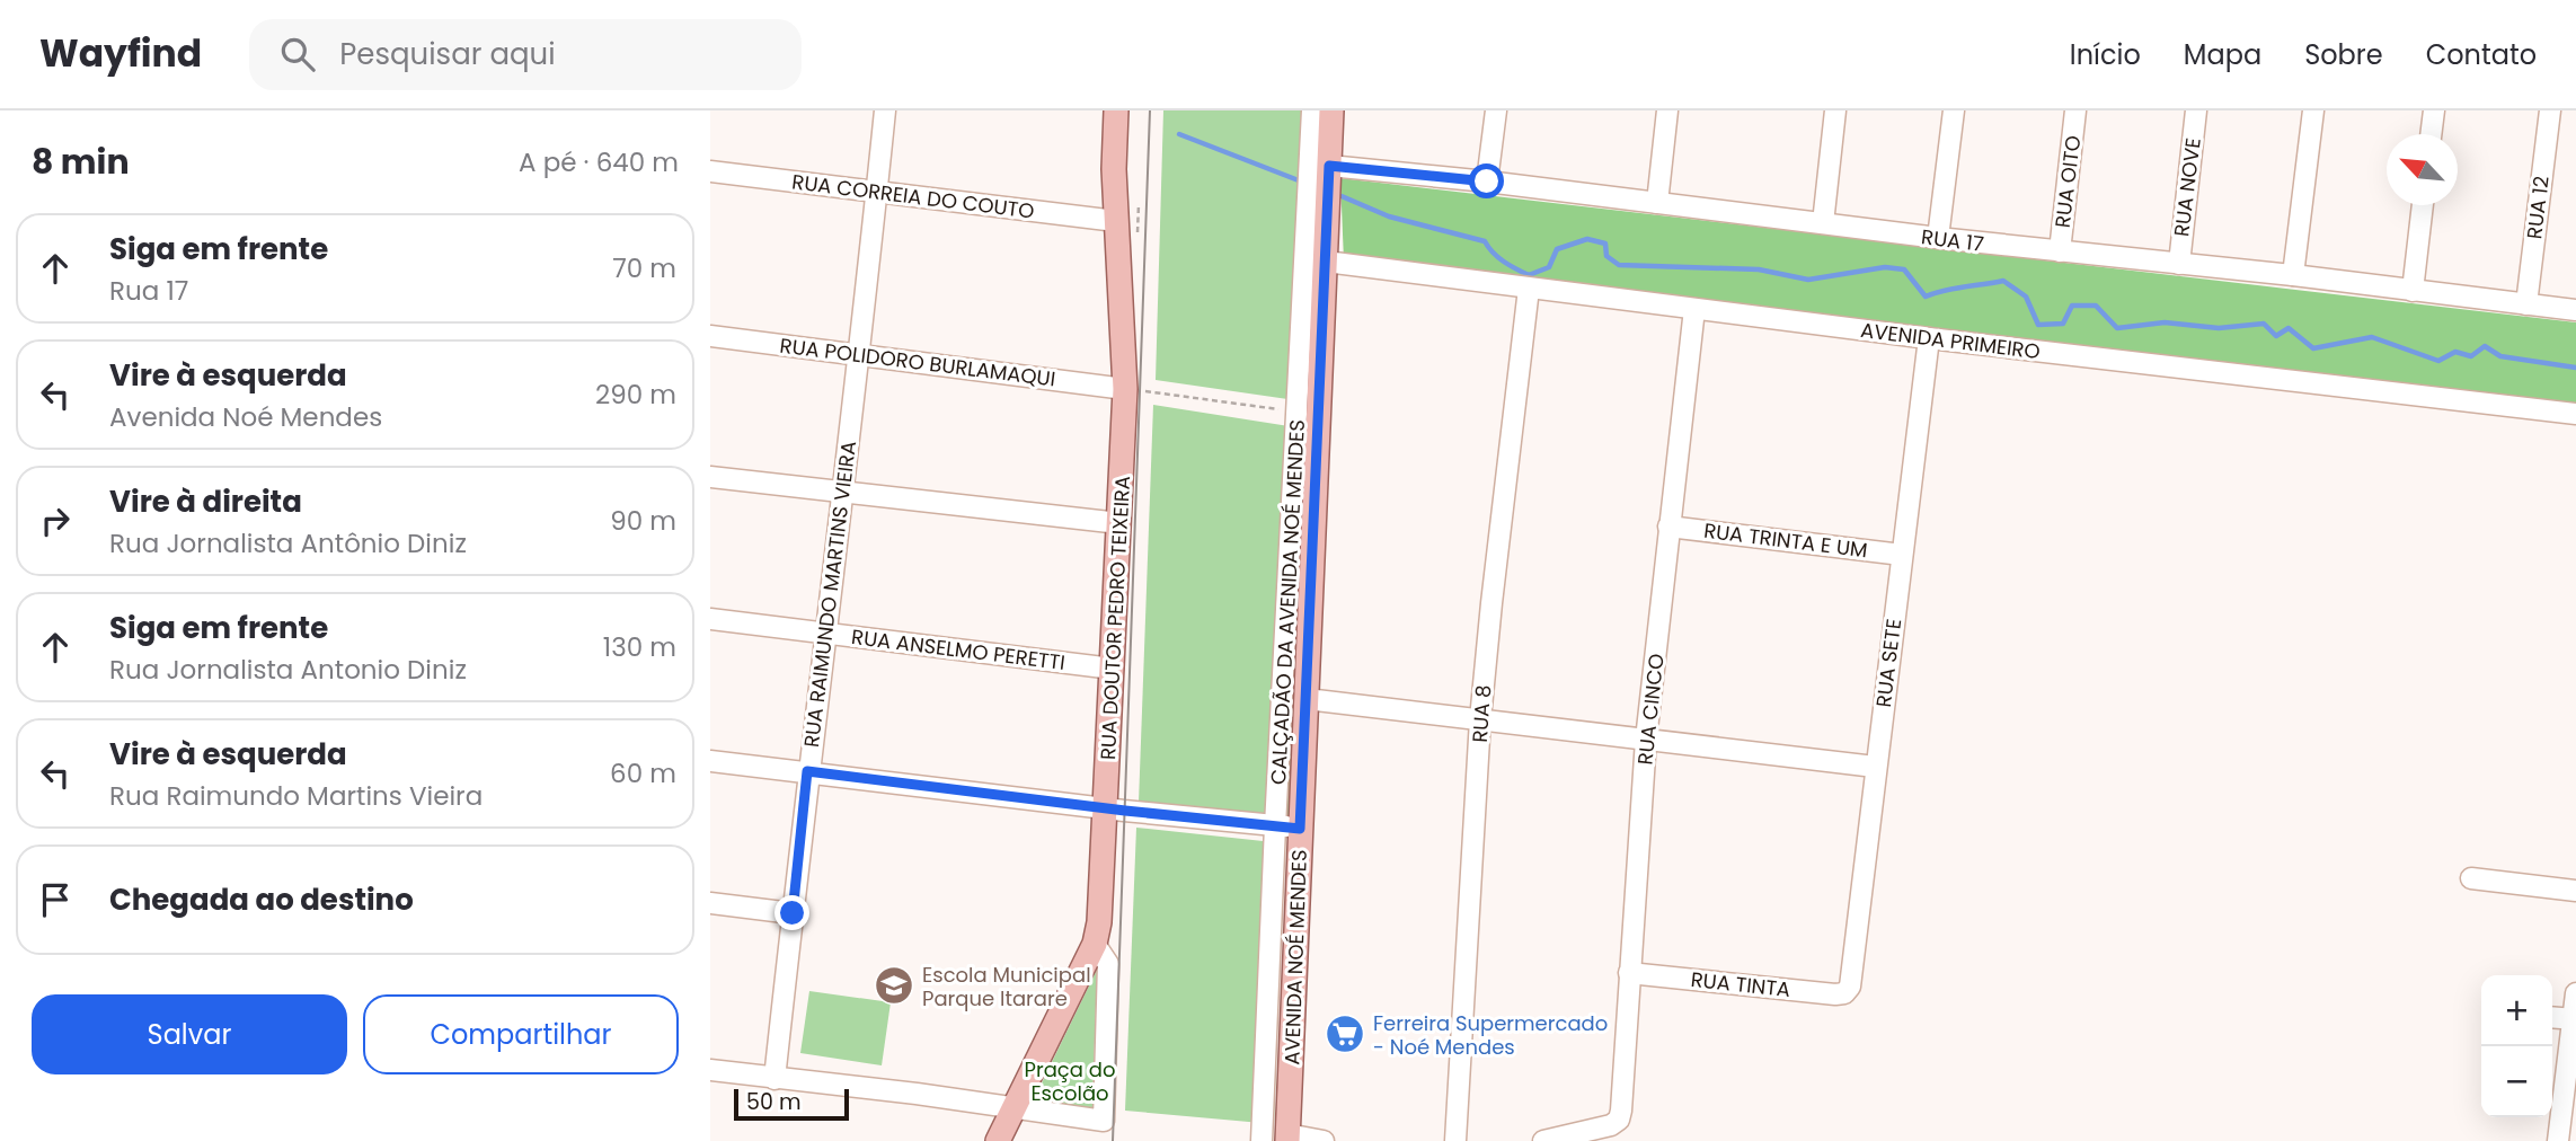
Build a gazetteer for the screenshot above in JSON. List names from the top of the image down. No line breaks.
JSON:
{"streets":{"main road":["RUA DOUTOR PEDRO TEIXEIRA","AVENIDA NOÉ MENDES"],"street":["RUA OITO","RUA NOVE","RUA CORREIA DO COUTO","RUA 12","RUA 17","AVENIDA PRIMEIRO","RUA POLIDORO BURLAMAQUI","RUA TRINTA E UM","RUA RAIMUNDO MARTINS VIEIRA","CALÇADÃO DA AVENIDA NOÉ MENDES","RUA ANSELMO PERETTI","RUA SETE","RUA CINCO","RUA 8","RUA TINTA"]},"crossings":[["RUA OITO","RUA 17"],["RUA NOVE","RUA 17"],["RUA CORREIA DO COUTO","RUA RAIMUNDO MARTINS VIEIRA"],["RUA CORREIA DO COUTO","RUA DOUTOR PEDRO TEIXEIRA"],["RUA 12","RUA 17"],["RUA 17","AVENIDA NOÉ MENDES"],["AVENIDA PRIMEIRO","RUA SETE"],["AVENIDA PRIMEIRO","RUA CINCO"],["AVENIDA PRIMEIRO","RUA 8"],["AVENIDA PRIMEIRO","AVENIDA NOÉ MENDES"],["RUA POLIDORO BURLAMAQUI","RUA RAIMUNDO MARTINS VIEIRA"],["RUA POLIDORO BURLAMAQUI","RUA DOUTOR PEDRO TEIXEIRA"],["RUA TRINTA E UM","RUA SETE"],["RUA TRINTA E UM","RUA CINCO"],["RUA RAIMUNDO MARTINS VIEIRA","RUA ANSELMO PERETTI"],["RUA DOUTOR PEDRO TEIXEIRA","RUA ANSELMO PERETTI"],["RUA SETE","RUA TINTA"],["RUA CINCO","RUA TINTA"]],"parks":["Praça do Escolão"],"places":{"school or university":["Escola Municipal Parque Itarare"],"supermarket":["Ferreira Supermercado - Noé Mendes"]},"scale_bar":"50 m","north":"top left","page":{"header":"Wayfind","search":"Pesquisar aqui","nav":["Início","Mapa","Sobre","Contato"],"heading":["8 min","A pé · 640 m"],"list":[["Siga em frente","Rua 17","70 m"],["Vire à esquerda","Avenida Noé Mendes","290 m"],["Vire à direita","Rua Jornalista Antônio Diniz","90 m"],["Siga em frente","Rua Jornalista Antonio Diniz","130 m"],["Vire à esquerda","Rua Raimundo Martins Vieira","60 m"],"Chegada ao destino"],"buttons":["Salvar","Compartilhar"],"map_buttons":["+","−"],"scale":"50 m"}}
